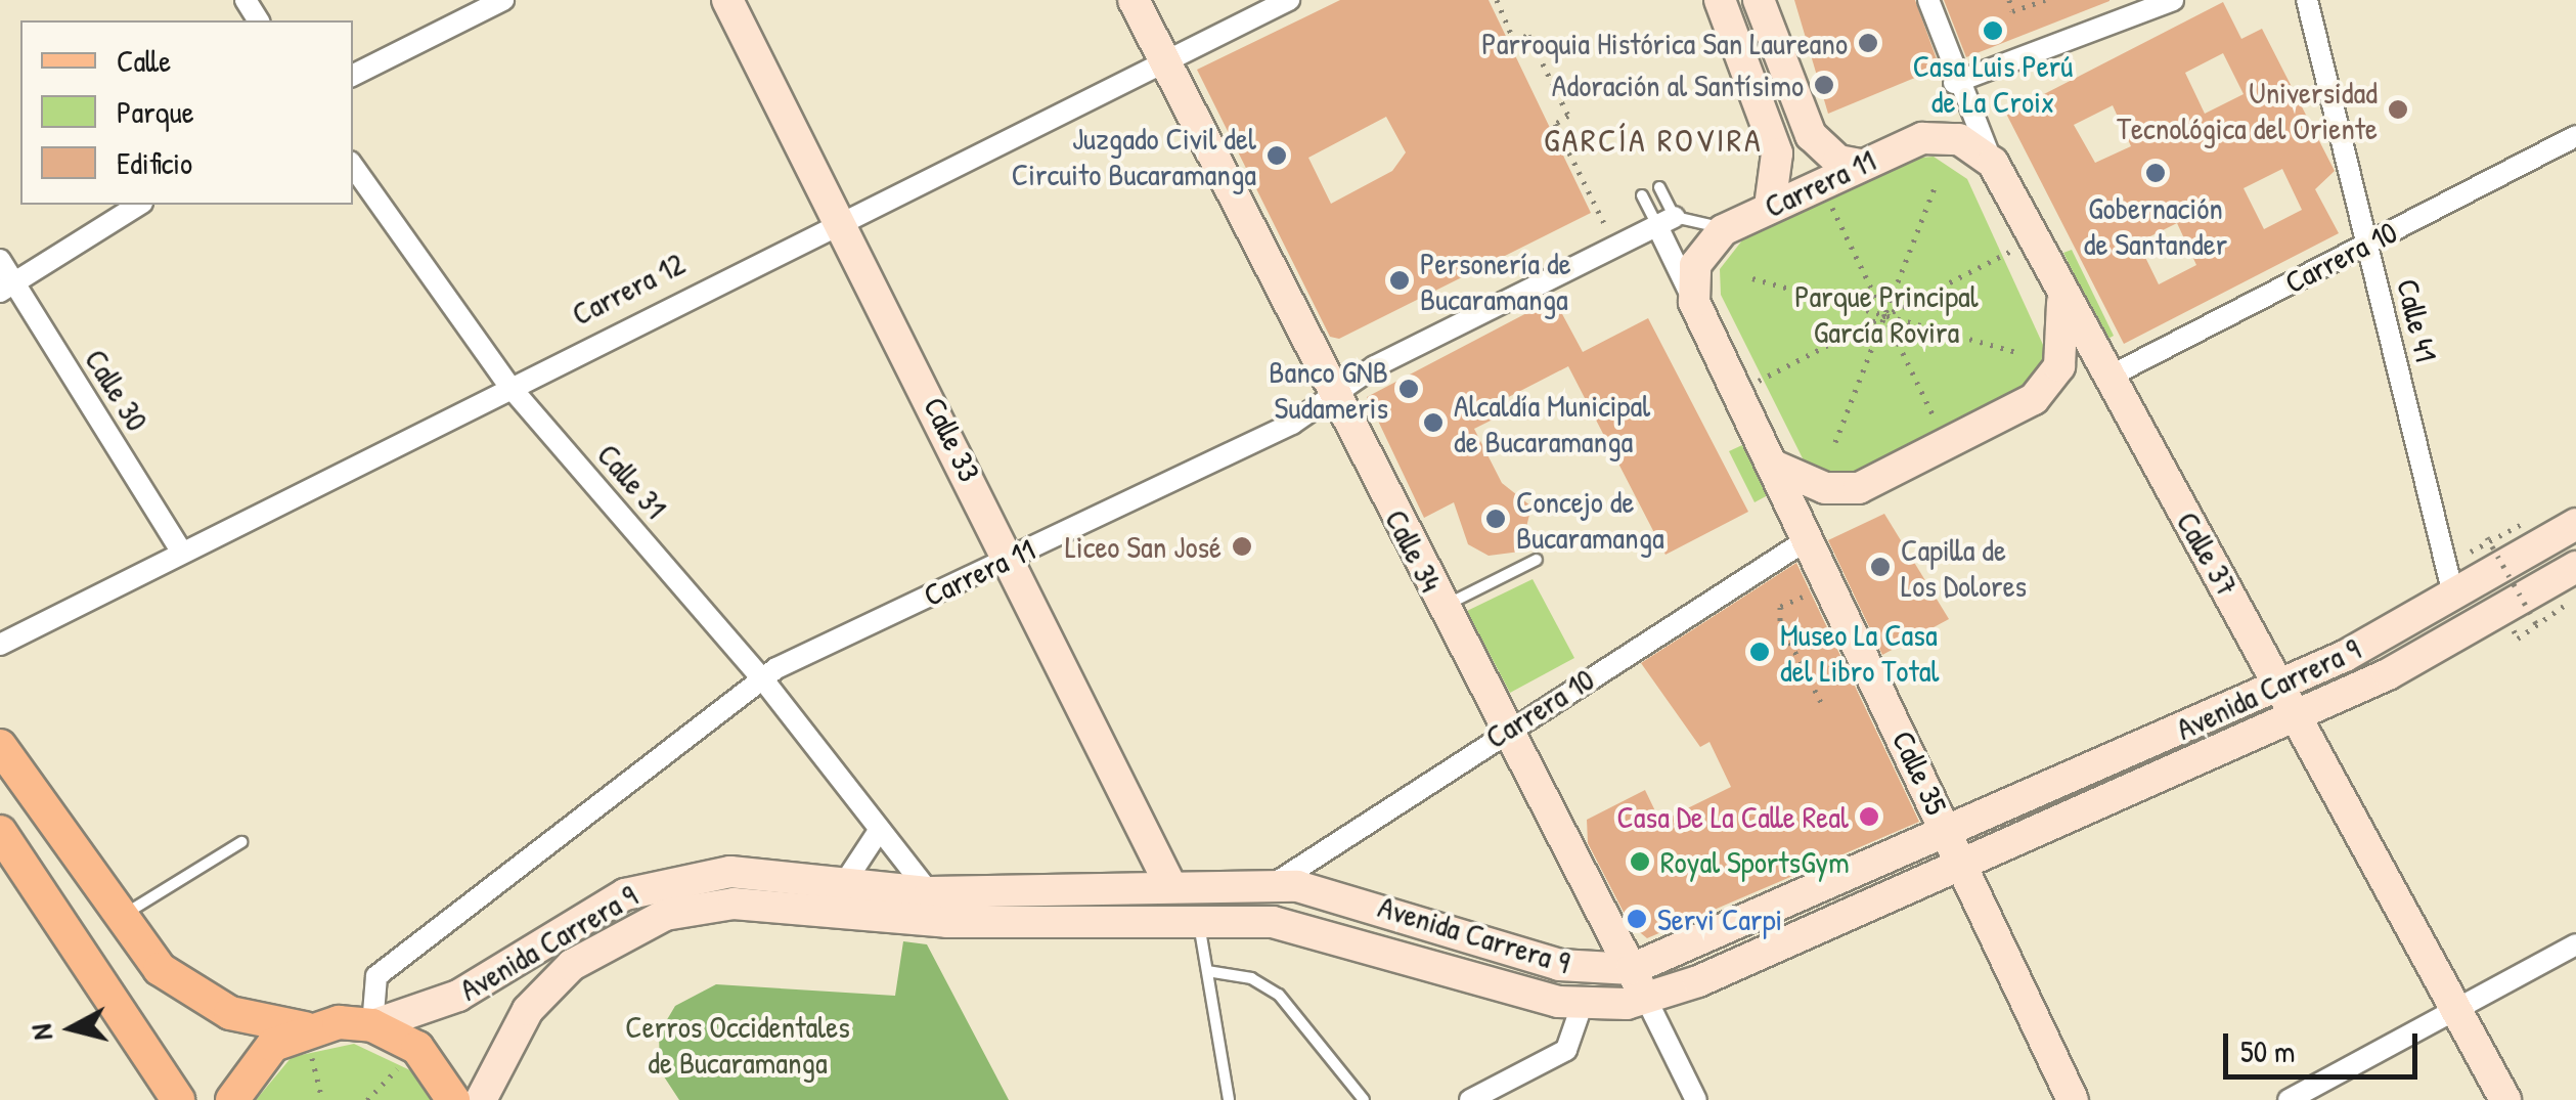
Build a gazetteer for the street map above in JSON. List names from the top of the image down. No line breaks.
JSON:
{"streets":{"main road":["Carrera 11","Calle 33","Calle 34","Calle 37","Avenida Carrera 9","Calle 35"],"street":["Carrera 10","Carrera 12","Calle 41","Calle 30","Calle 31"]},"crossings":[["Carrera 11","Calle 33"],["Carrera 11","Calle 31"],["Carrera 11","Calle 34"],["Carrera 11","Calle 37"],["Carrera 11","Avenida Carrera 9"],["Carrera 11","Calle 35"],["Carrera 10","Calle 41"],["Carrera 10","Calle 34"],["Carrera 10","Calle 37"],["Carrera 10","Avenida Carrera 9"],["Carrera 10","Calle 35"],["Carrera 12","Calle 30"],["Carrera 12","Calle 33"],["Carrera 12","Calle 31"],["Carrera 12","Calle 34"],["Calle 41","Avenida Carrera 9"],["Calle 33","Avenida Carrera 9"],["Calle 31","Avenida Carrera 9"],["Calle 34","Avenida Carrera 9"],["Calle 37","Avenida Carrera 9"],["Calle 37","Calle 35"],["Avenida Carrera 9","Calle 35"]],"districts":["GARCÍA ROVIRA"],"parks":["Parque Principal García Rovira","Cerros Occidentales de Bucaramanga"],"places":["Casa Luis Perú de La Croix","Parroquia Histórica San Laureano","Adoración al Santísimo","Universidad Tecnológica del Oriente","Juzgado Civil del Circuito Bucaramanga","Gobernación de Santander","Personería de Bucaramanga","Banco GNB Sudameris","Alcaldía Municipal de Bucaramanga","Concejo de Bucaramanga","Liceo San José","Capilla de Los Dolores","Museo La Casa del Libro Total","Casa De La Calle Real","Royal SportsGym","Servi Carpi"],"legend":["Calle","Parque","Edificio"],"scale_bar":"50 m","north":"left"}
